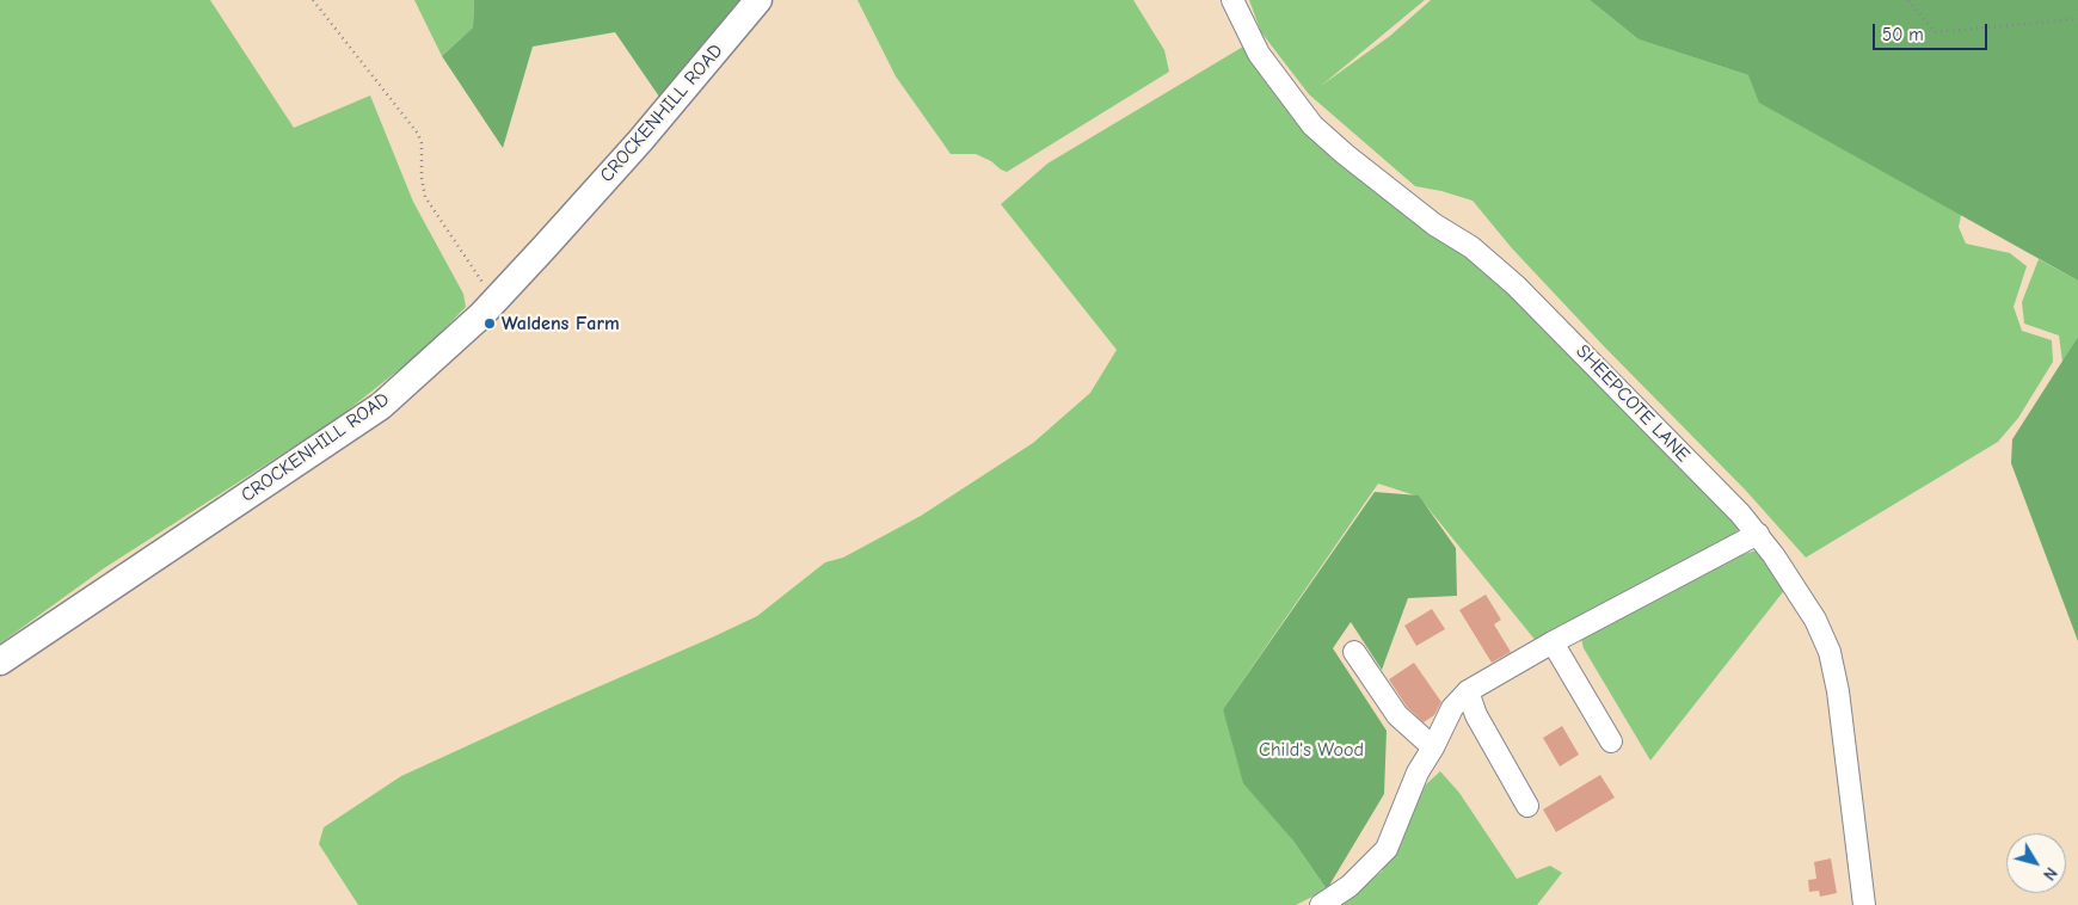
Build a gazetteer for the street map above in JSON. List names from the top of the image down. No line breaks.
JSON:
{"streets":{"main road":["CROCKENHILL ROAD"],"street":["SHEEPCOTE LANE"]},"parks":["Child's Wood"],"places":["Waldens Farm"],"scale_bar":"50 m","north":"bottom right"}
